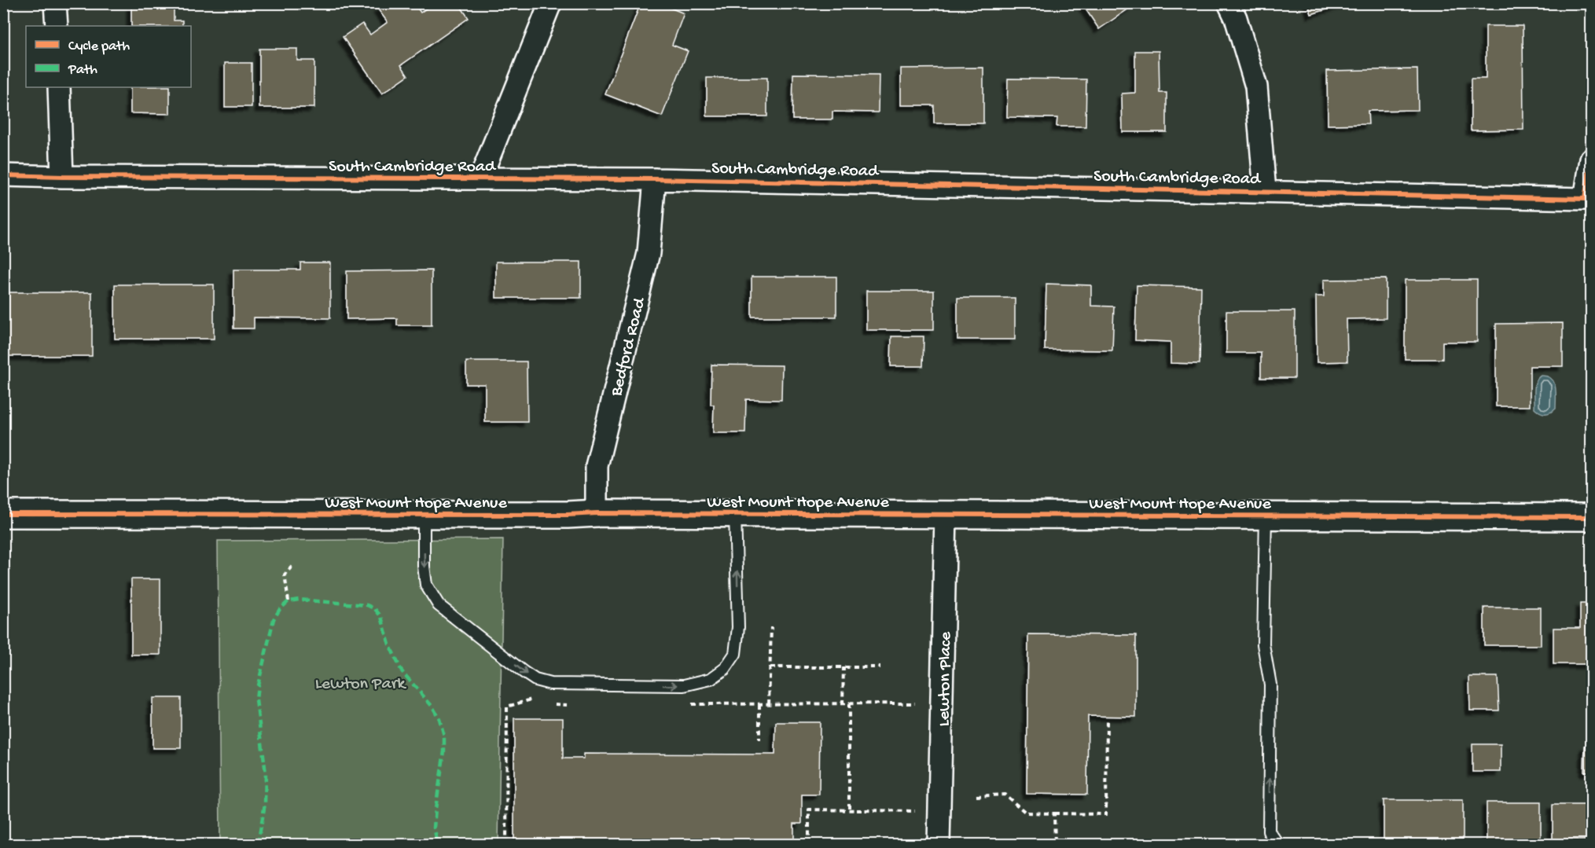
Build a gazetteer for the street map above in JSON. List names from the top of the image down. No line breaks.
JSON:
{"streets":{"street":["South Cambridge Road","Bedford Road","West Mount Hope Avenue","Lewton Place"]},"crossings":[["South Cambridge Road","Bedford Road"],["Bedford Road","West Mount Hope Avenue"],["West Mount Hope Avenue","Lewton Place"]],"parks":["Lewton Park"],"legend":["Cycle path","Path"]}
